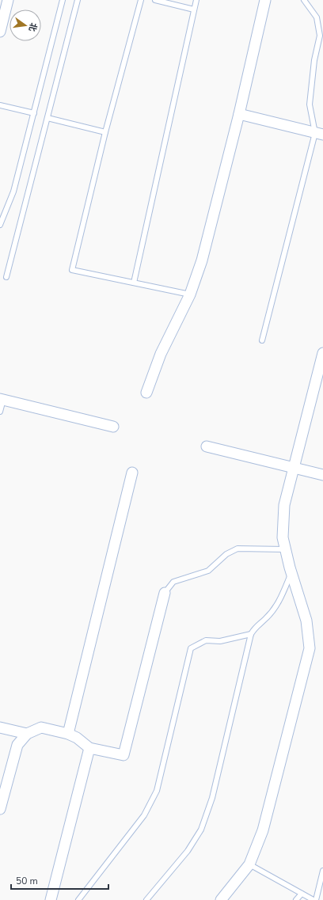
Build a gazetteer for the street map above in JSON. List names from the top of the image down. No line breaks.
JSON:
{"scale_bar":"50 m","north":"right"}
